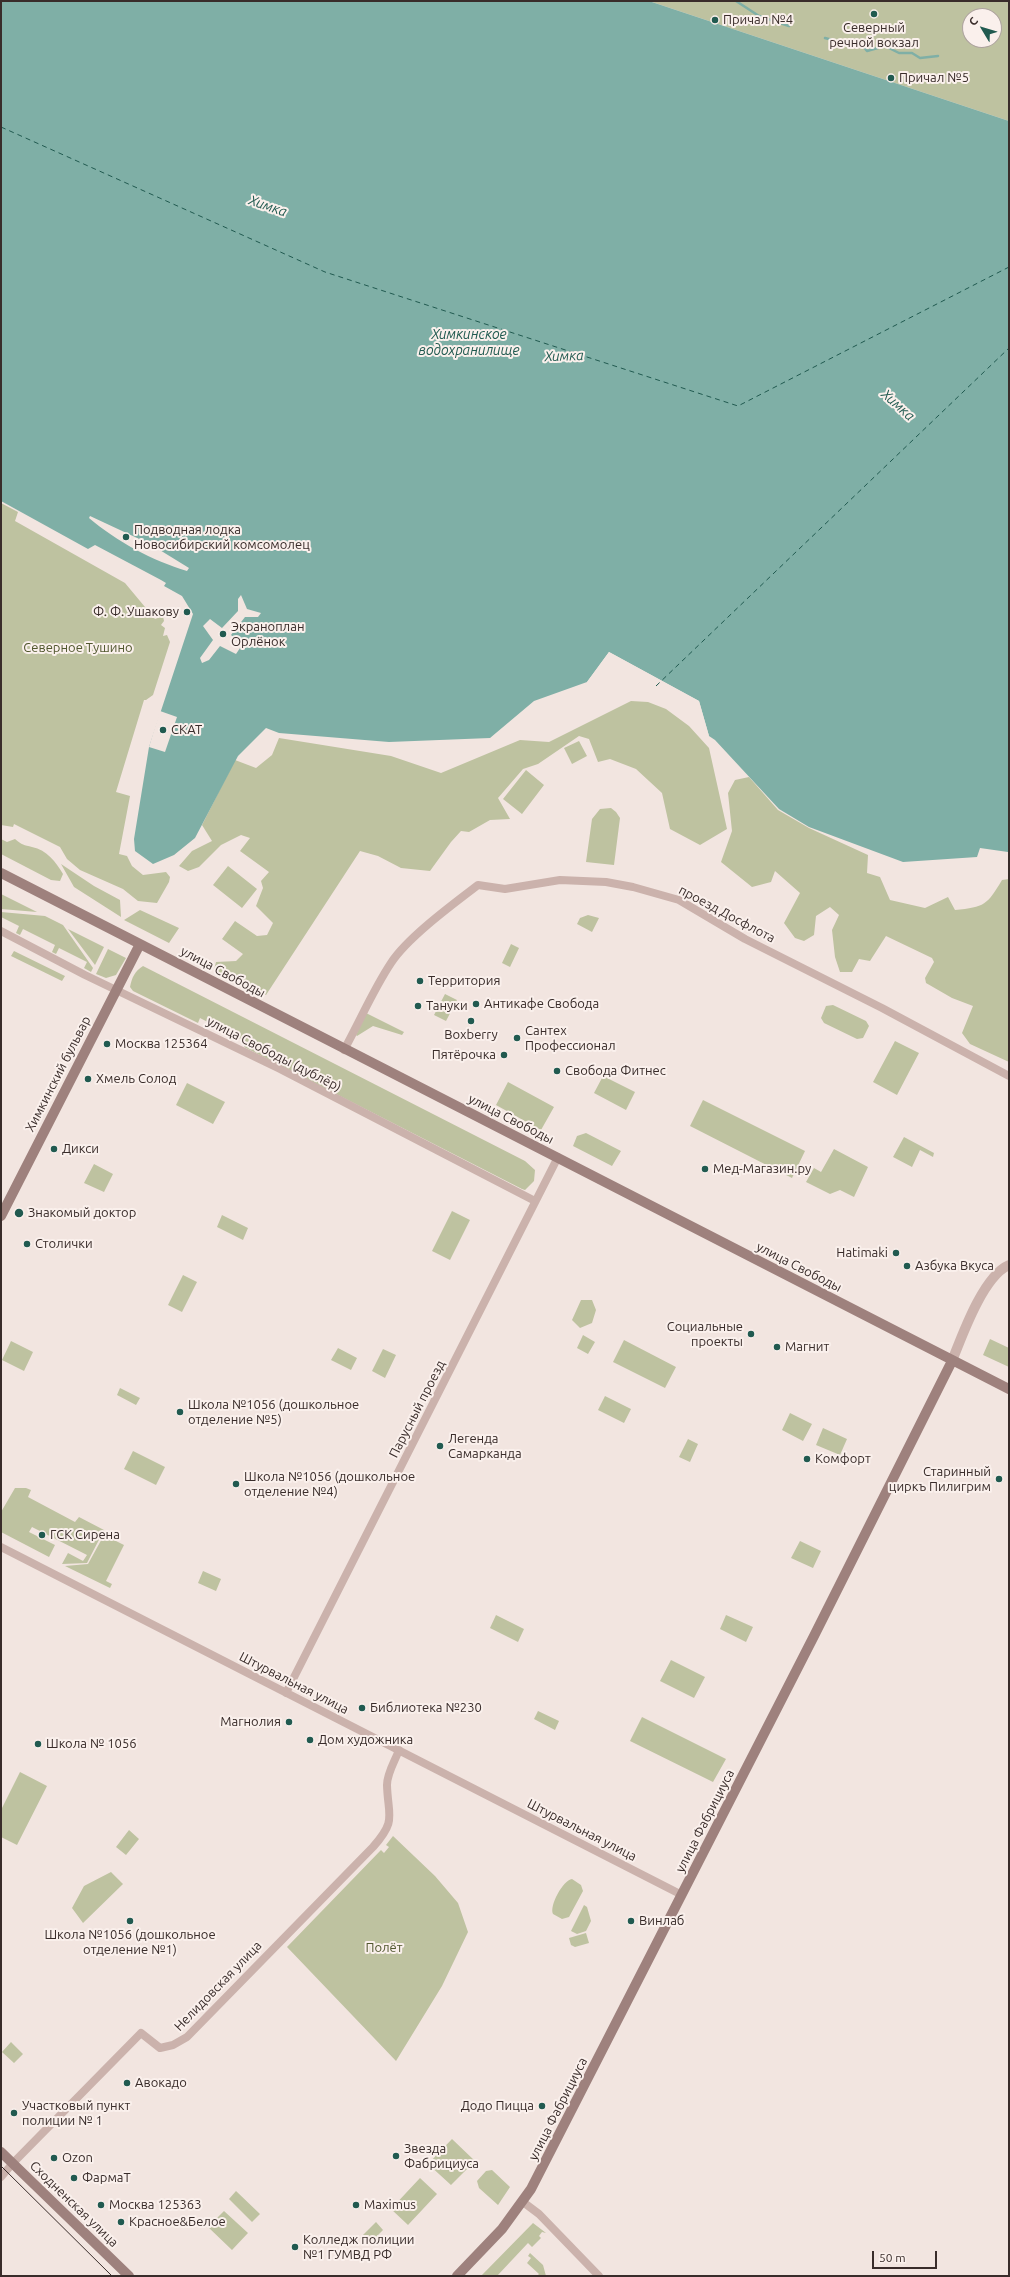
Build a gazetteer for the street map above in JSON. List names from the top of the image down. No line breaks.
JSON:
{"streets":{"main road":["улица Свободы","Химкинский бульвар","улица Фабрициуса","Сходненская улица"],"street":["проезд Досфлота","улица Свободы (дублёр)","Парусный проезд","Штурвальная улица","Нелидовская улица"]},"crossings":[["проезд Досфлота","улица Свободы"],["улица Свободы","Химкинский бульвар"],["улица Свободы","Парусный проезд"],["улица Свободы","улица Фабрициуса"],["улица Свободы (дублёр)","Химкинский бульвар"],["улица Свободы (дублёр)","Парусный проезд"],["Парусный проезд","Штурвальная улица"],["Штурвальная улица","улица Фабрициуса"],["Штурвальная улица","Нелидовская улица"],["Нелидовская улица","Сходненская улица"]],"water":["Химка","Химкинское водохранилище"],"parks":["Северное Тушино","Полёт"],"places":["Северный речной вокзал","Причал №4","Причал №5","Подводная лодка Новосибирский комсомолец","Ф. Ф. Ушакову","Экраноплан Орлёнок","СКАТ","Территория","Антикафе Свобода","Тануки","Boxberry","Сантех Профессионал","Москва 125364","Пятёрочка","Свобода Фитнес","Хмель Солод","Дикси","Мед-Магазин.ру","Знакомый доктор","Столички","Hatimaki","Азбука Вкуса","Социальные проекты","Магнит","Школа №1056 (дошкольное отделение №5)","Легенда Самарканда","Комфорт","Старинный циркъ Пилигрим","Школа №1056 (дошкольное отделение №4)","ГСК Сирена","Библиотека №230","Магнолия","Дом художника","Школа № 1056","Школа №1056 (дошкольное отделение №1)","Винлаб","Авокадо","Додо Пицца","Участковый пункт полиции № 1","Звезда Фабрициуса","Ozon","ФармаТ","Москва 125363","Maximus","Красное&Белое","Колледж полиции №1 ГУМВД РФ"],"scale_bar":"50 m","north":"top left"}
